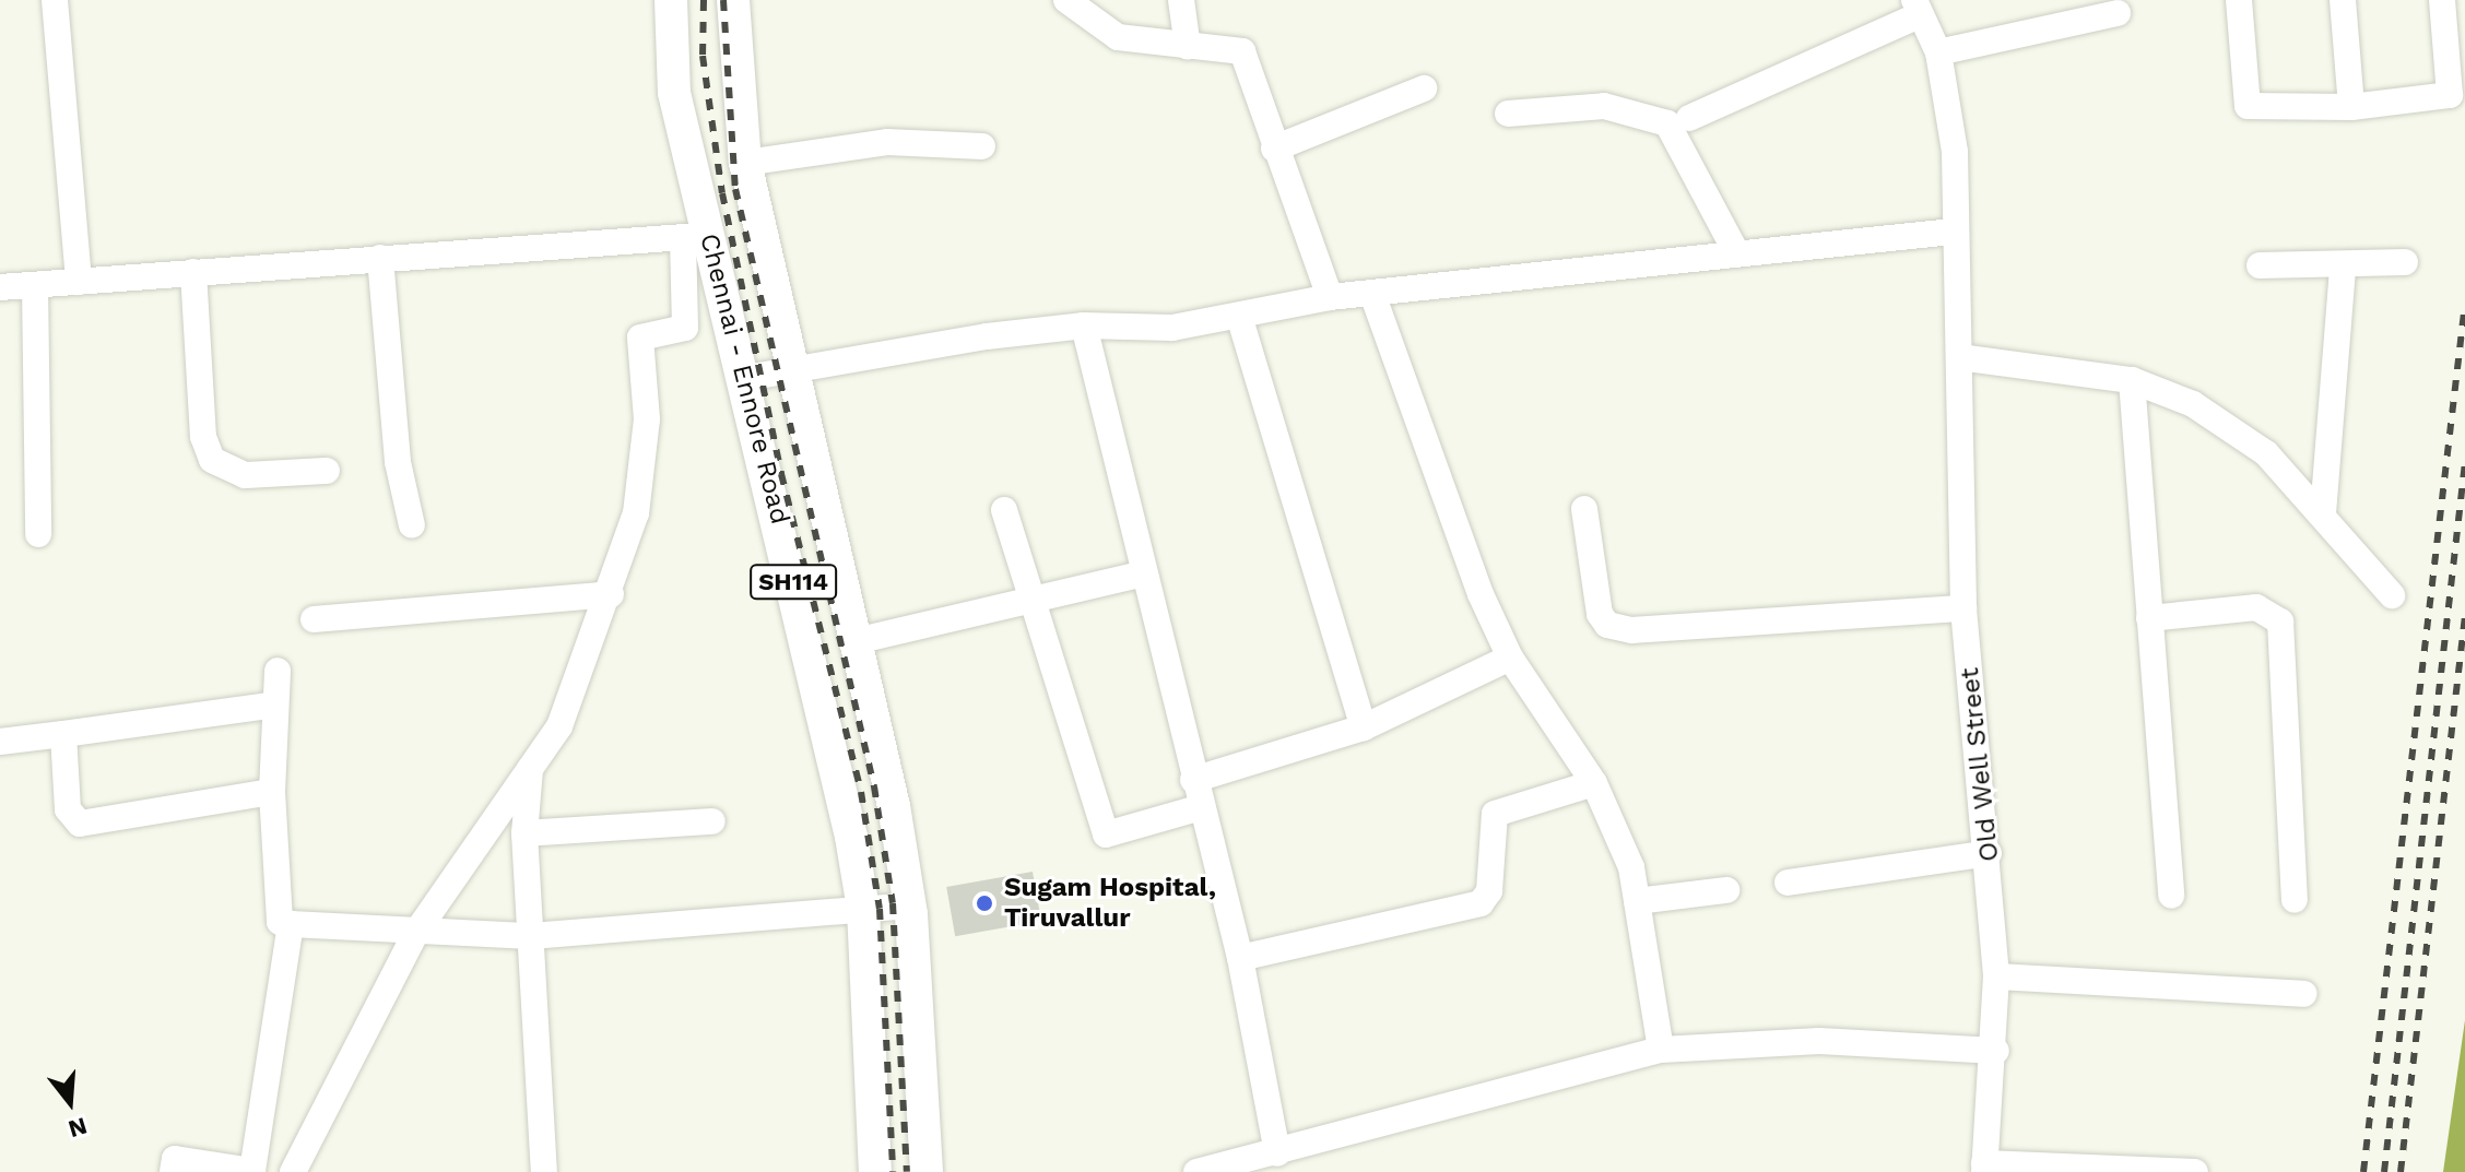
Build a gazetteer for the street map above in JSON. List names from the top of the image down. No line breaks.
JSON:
{"streets":{"main road":["Chennai - Ennore Road","SH114"],"street":["Old Well Street"]},"places":["Sugam Hospital, Tiruvallur"],"north":"bottom"}
